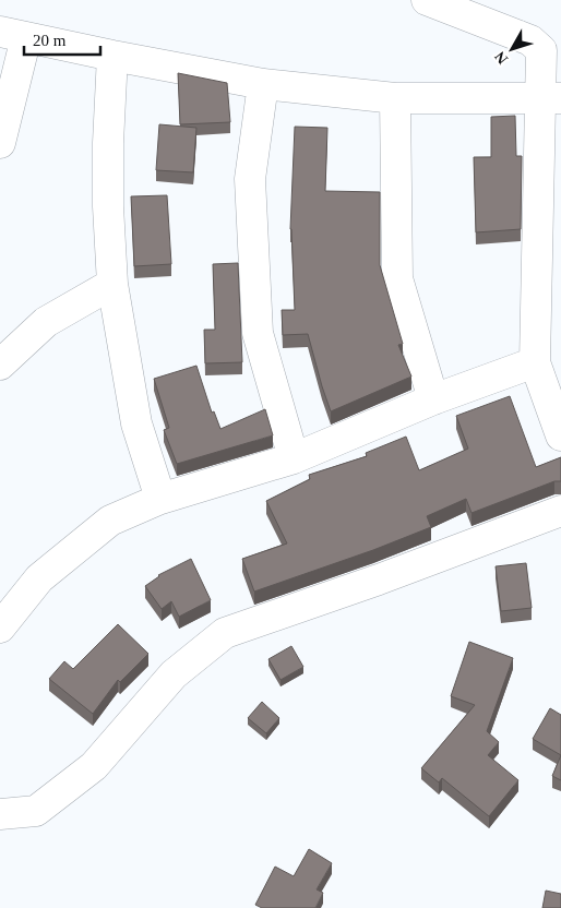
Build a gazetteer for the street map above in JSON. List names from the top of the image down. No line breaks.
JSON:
{"scale_bar":"20 m","north":"bottom left"}
